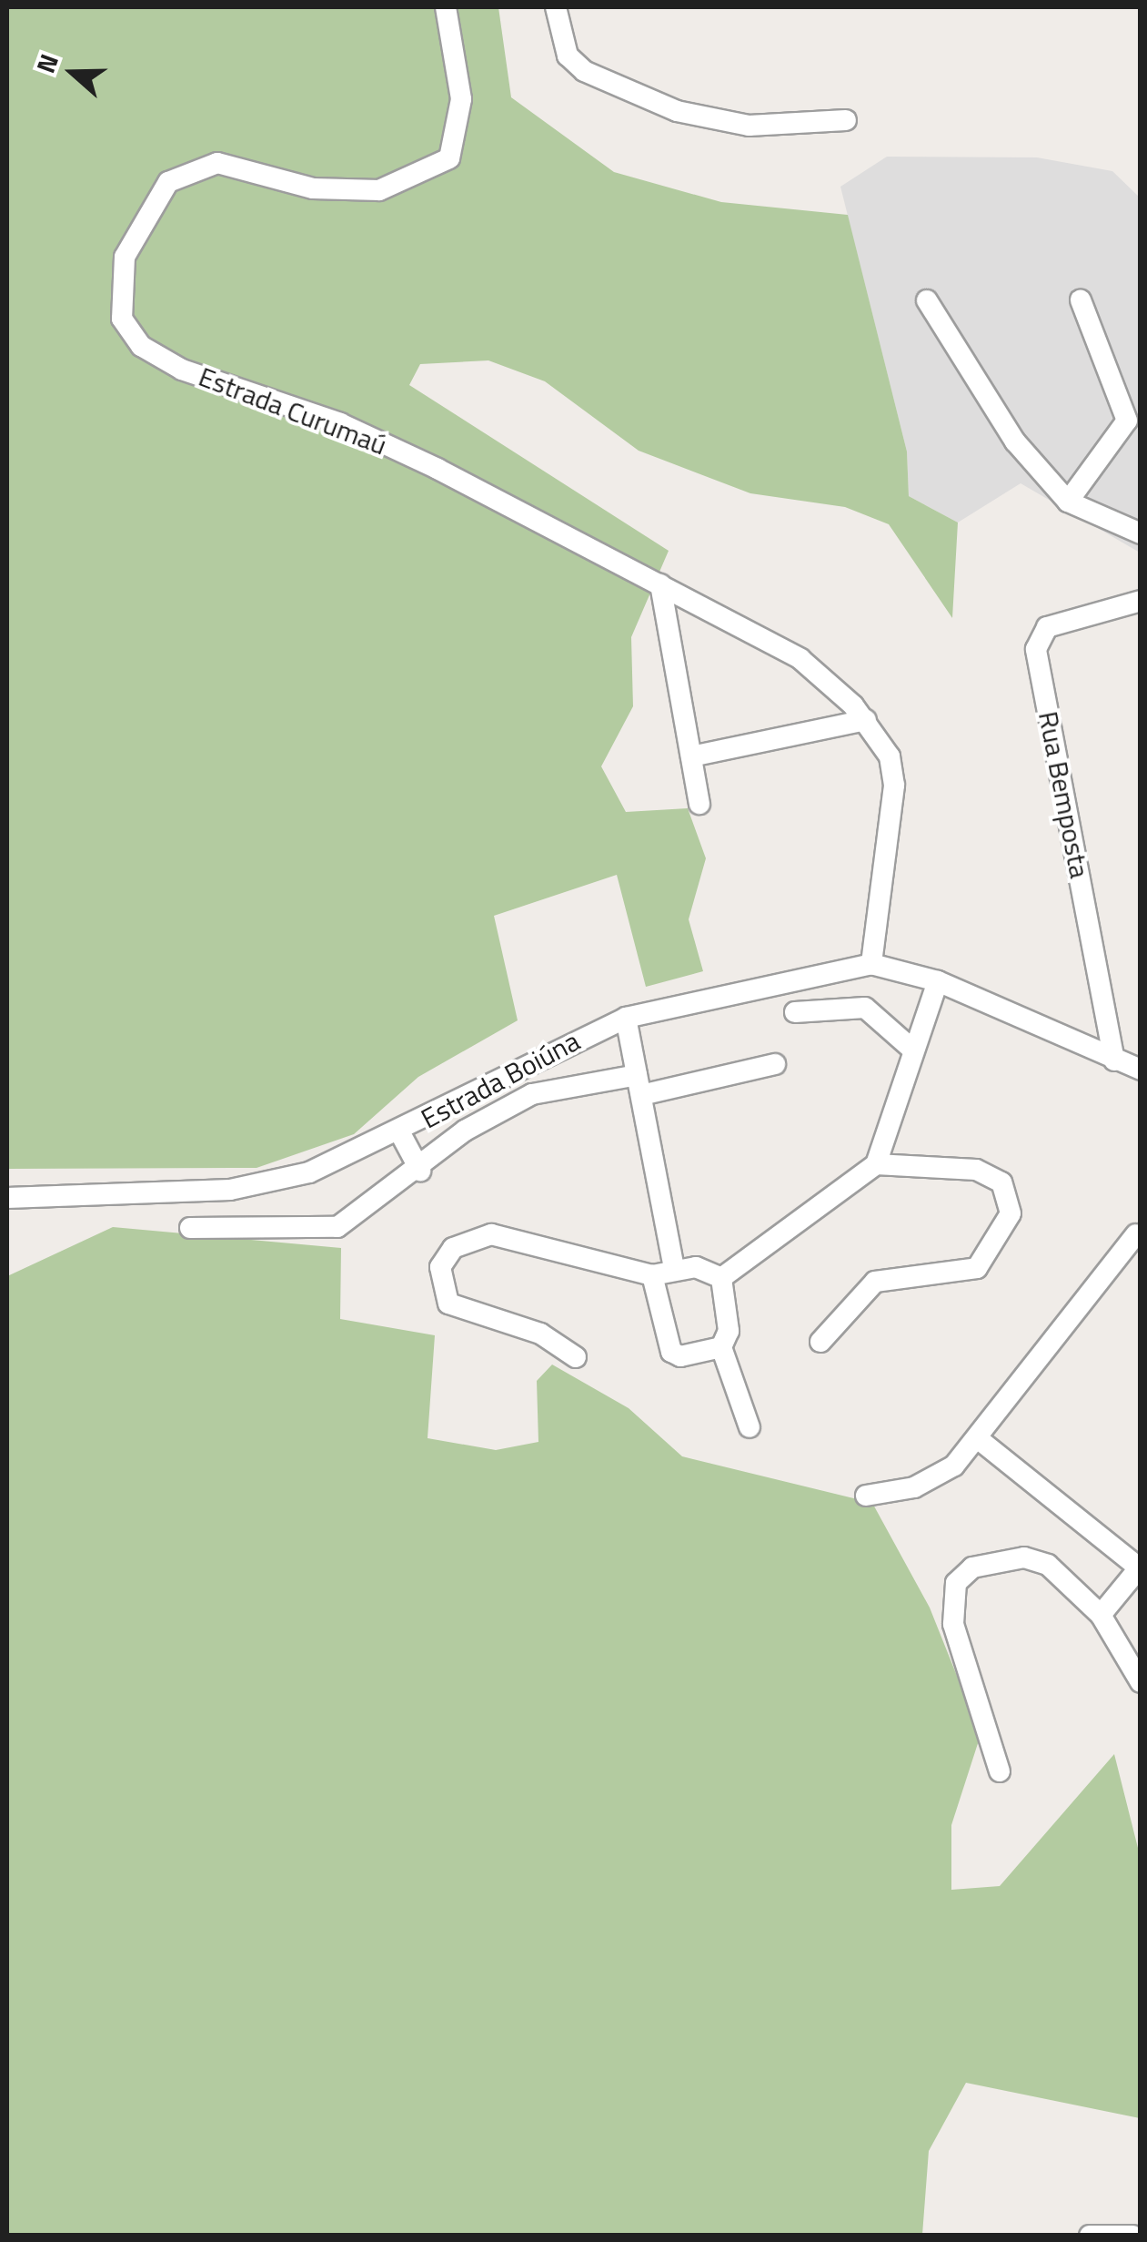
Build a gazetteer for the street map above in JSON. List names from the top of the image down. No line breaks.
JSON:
{"streets":{"street":["Estrada Curumaú","Rua Bemposta","Estrada Boiúna"]},"crossings":[["Estrada Curumaú","Estrada Boiúna"],["Rua Bemposta","Estrada Boiúna"]],"north":"left"}
